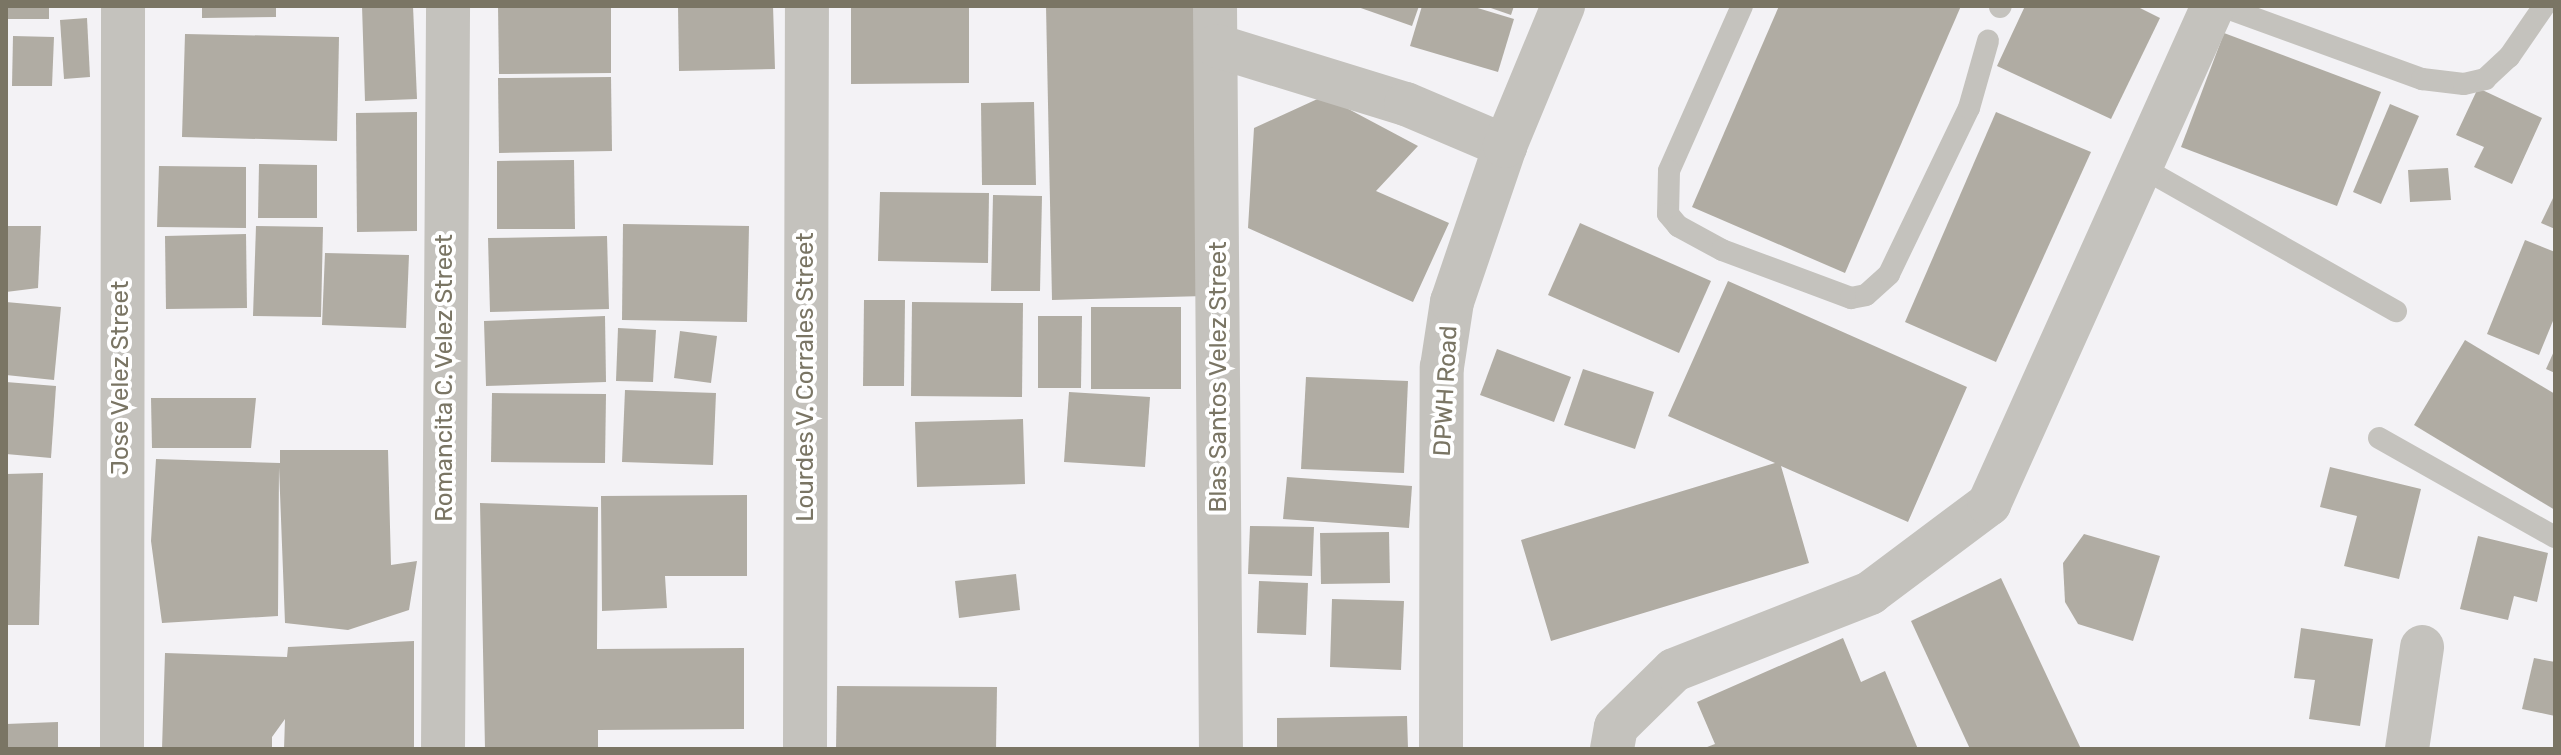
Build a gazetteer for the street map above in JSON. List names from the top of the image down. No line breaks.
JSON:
{"streets":{"street":["Lourdes V. Corrales Street","Blas Santos Velez Street","Jose Velez Street","Romancita C. Velez Street","DPWH Road"]}}
